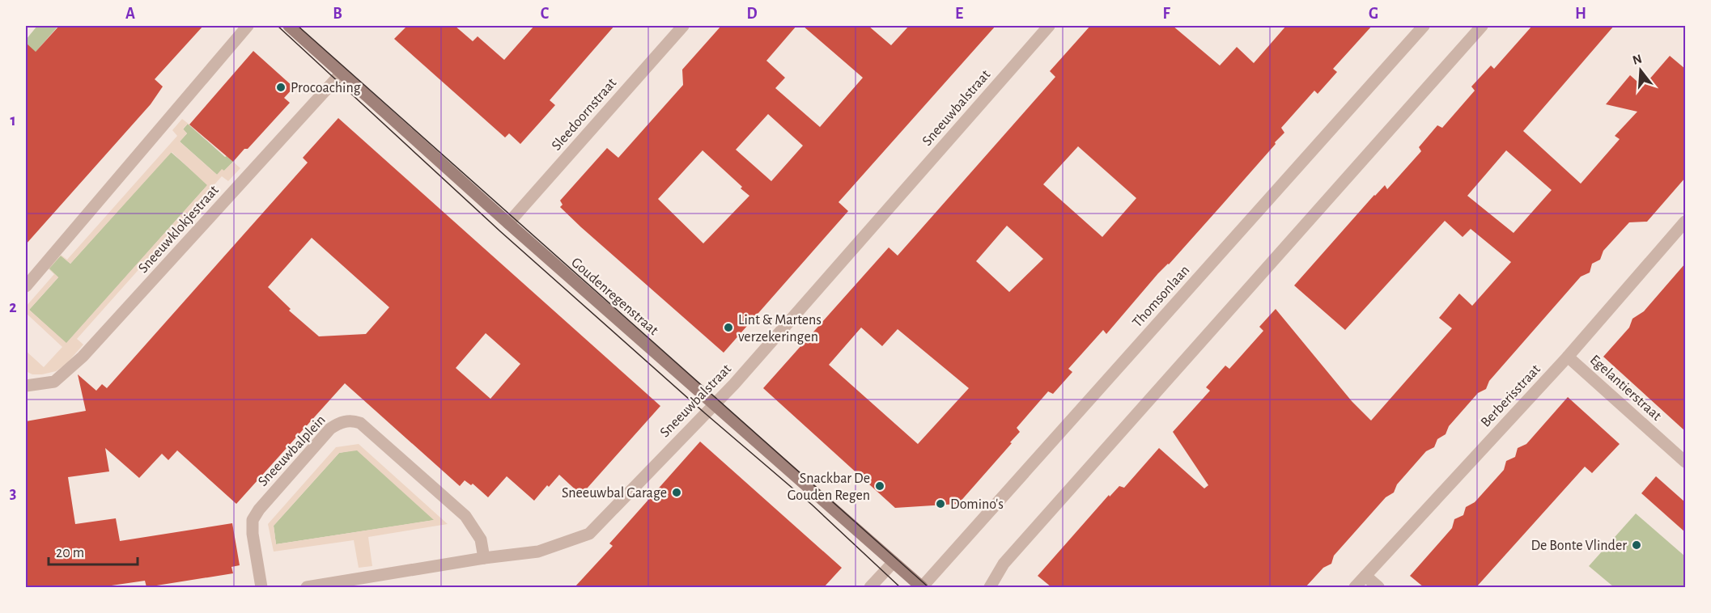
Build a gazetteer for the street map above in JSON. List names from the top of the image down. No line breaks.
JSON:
{"streets":{"street":["Sneeuwbalstraat","Sleedoornstraat","Sneeuwklokjestraat","Goudenregenstraat","Thomsonlaan","Egelantierstraat","Berberisstraat","Sneeuwbalplein"]},"crossings":[["Sneeuwbalstraat","Goudenregenstraat"],["Sneeuwbalstraat","Sneeuwbalplein"],["Sleedoornstraat","Goudenregenstraat"],["Sneeuwklokjestraat","Goudenregenstraat"],["Goudenregenstraat","Thomsonlaan"],["Egelantierstraat","Berberisstraat"]],"places":["Procoaching","Lint & Martens verzekeringen","Snackbar De Gouden Regen","Sneeuwbal Garage","Domino's","De Bonte Vlinder"],"scale_bar":"20 m","north":"top","grid":{"columns":["A","B","C","D","E","F","G","H"],"rows":["1","2","3"]}}
